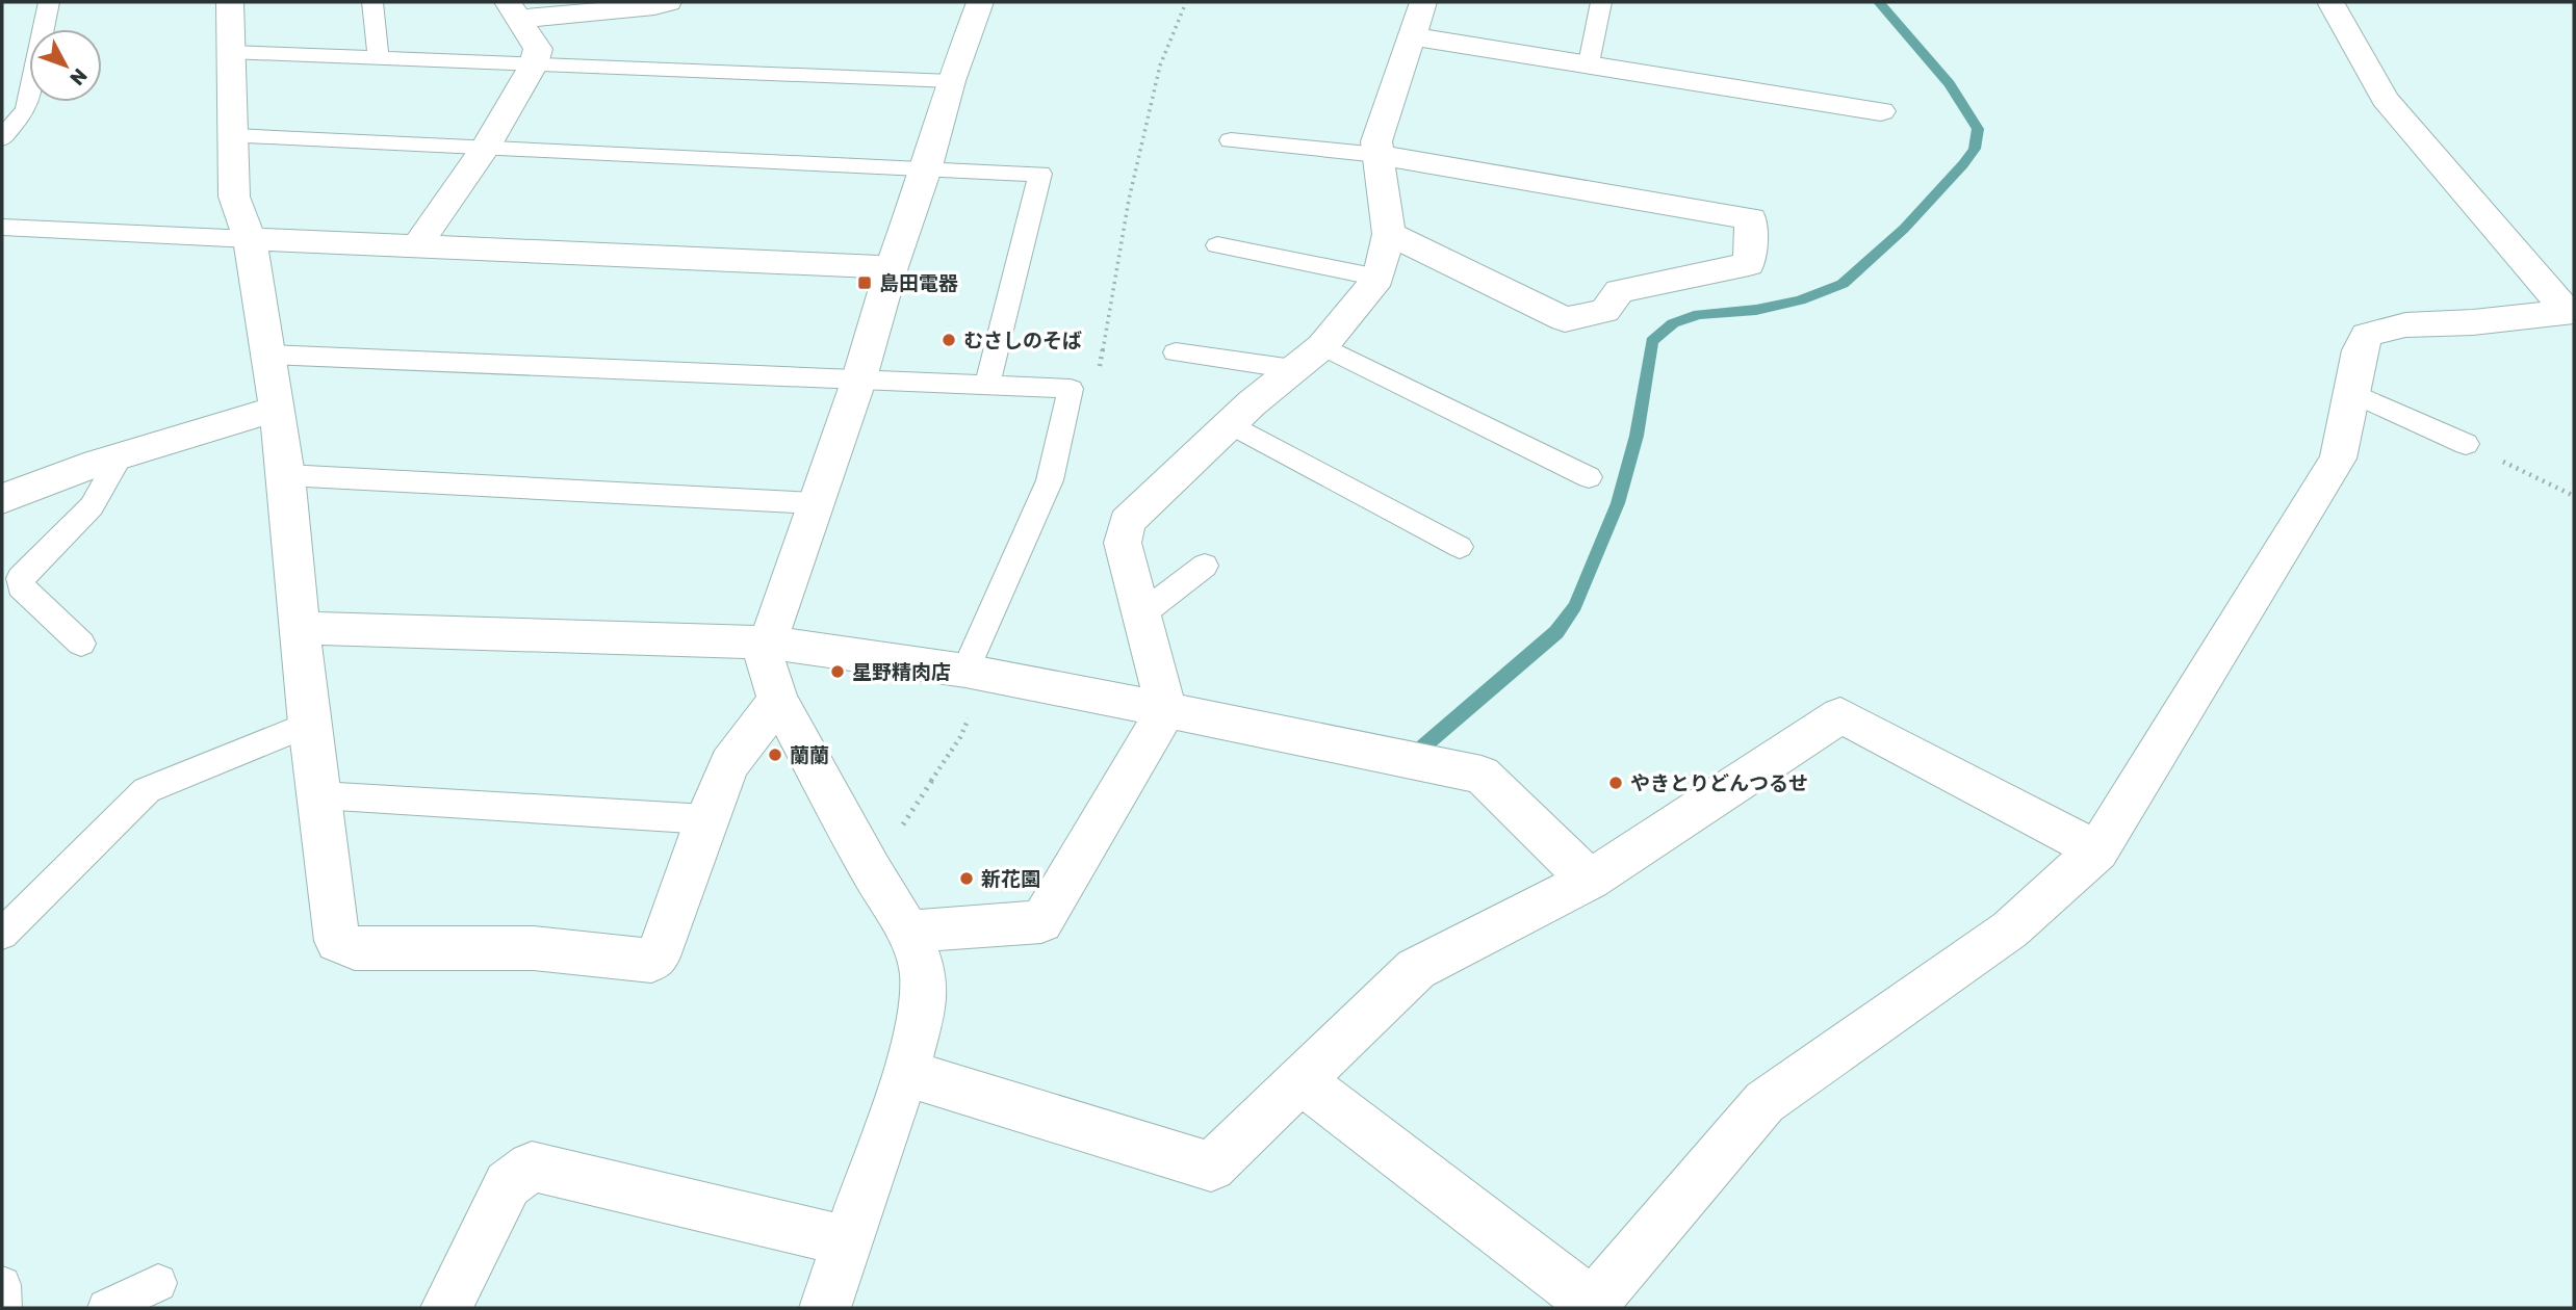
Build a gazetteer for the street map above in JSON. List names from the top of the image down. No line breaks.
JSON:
{"places":{"transit":["島田電器"],"other":["むさしのそば","星野精肉店","蘭蘭","やきとりどんつるせ","新花園"]},"north":"bottom right"}
